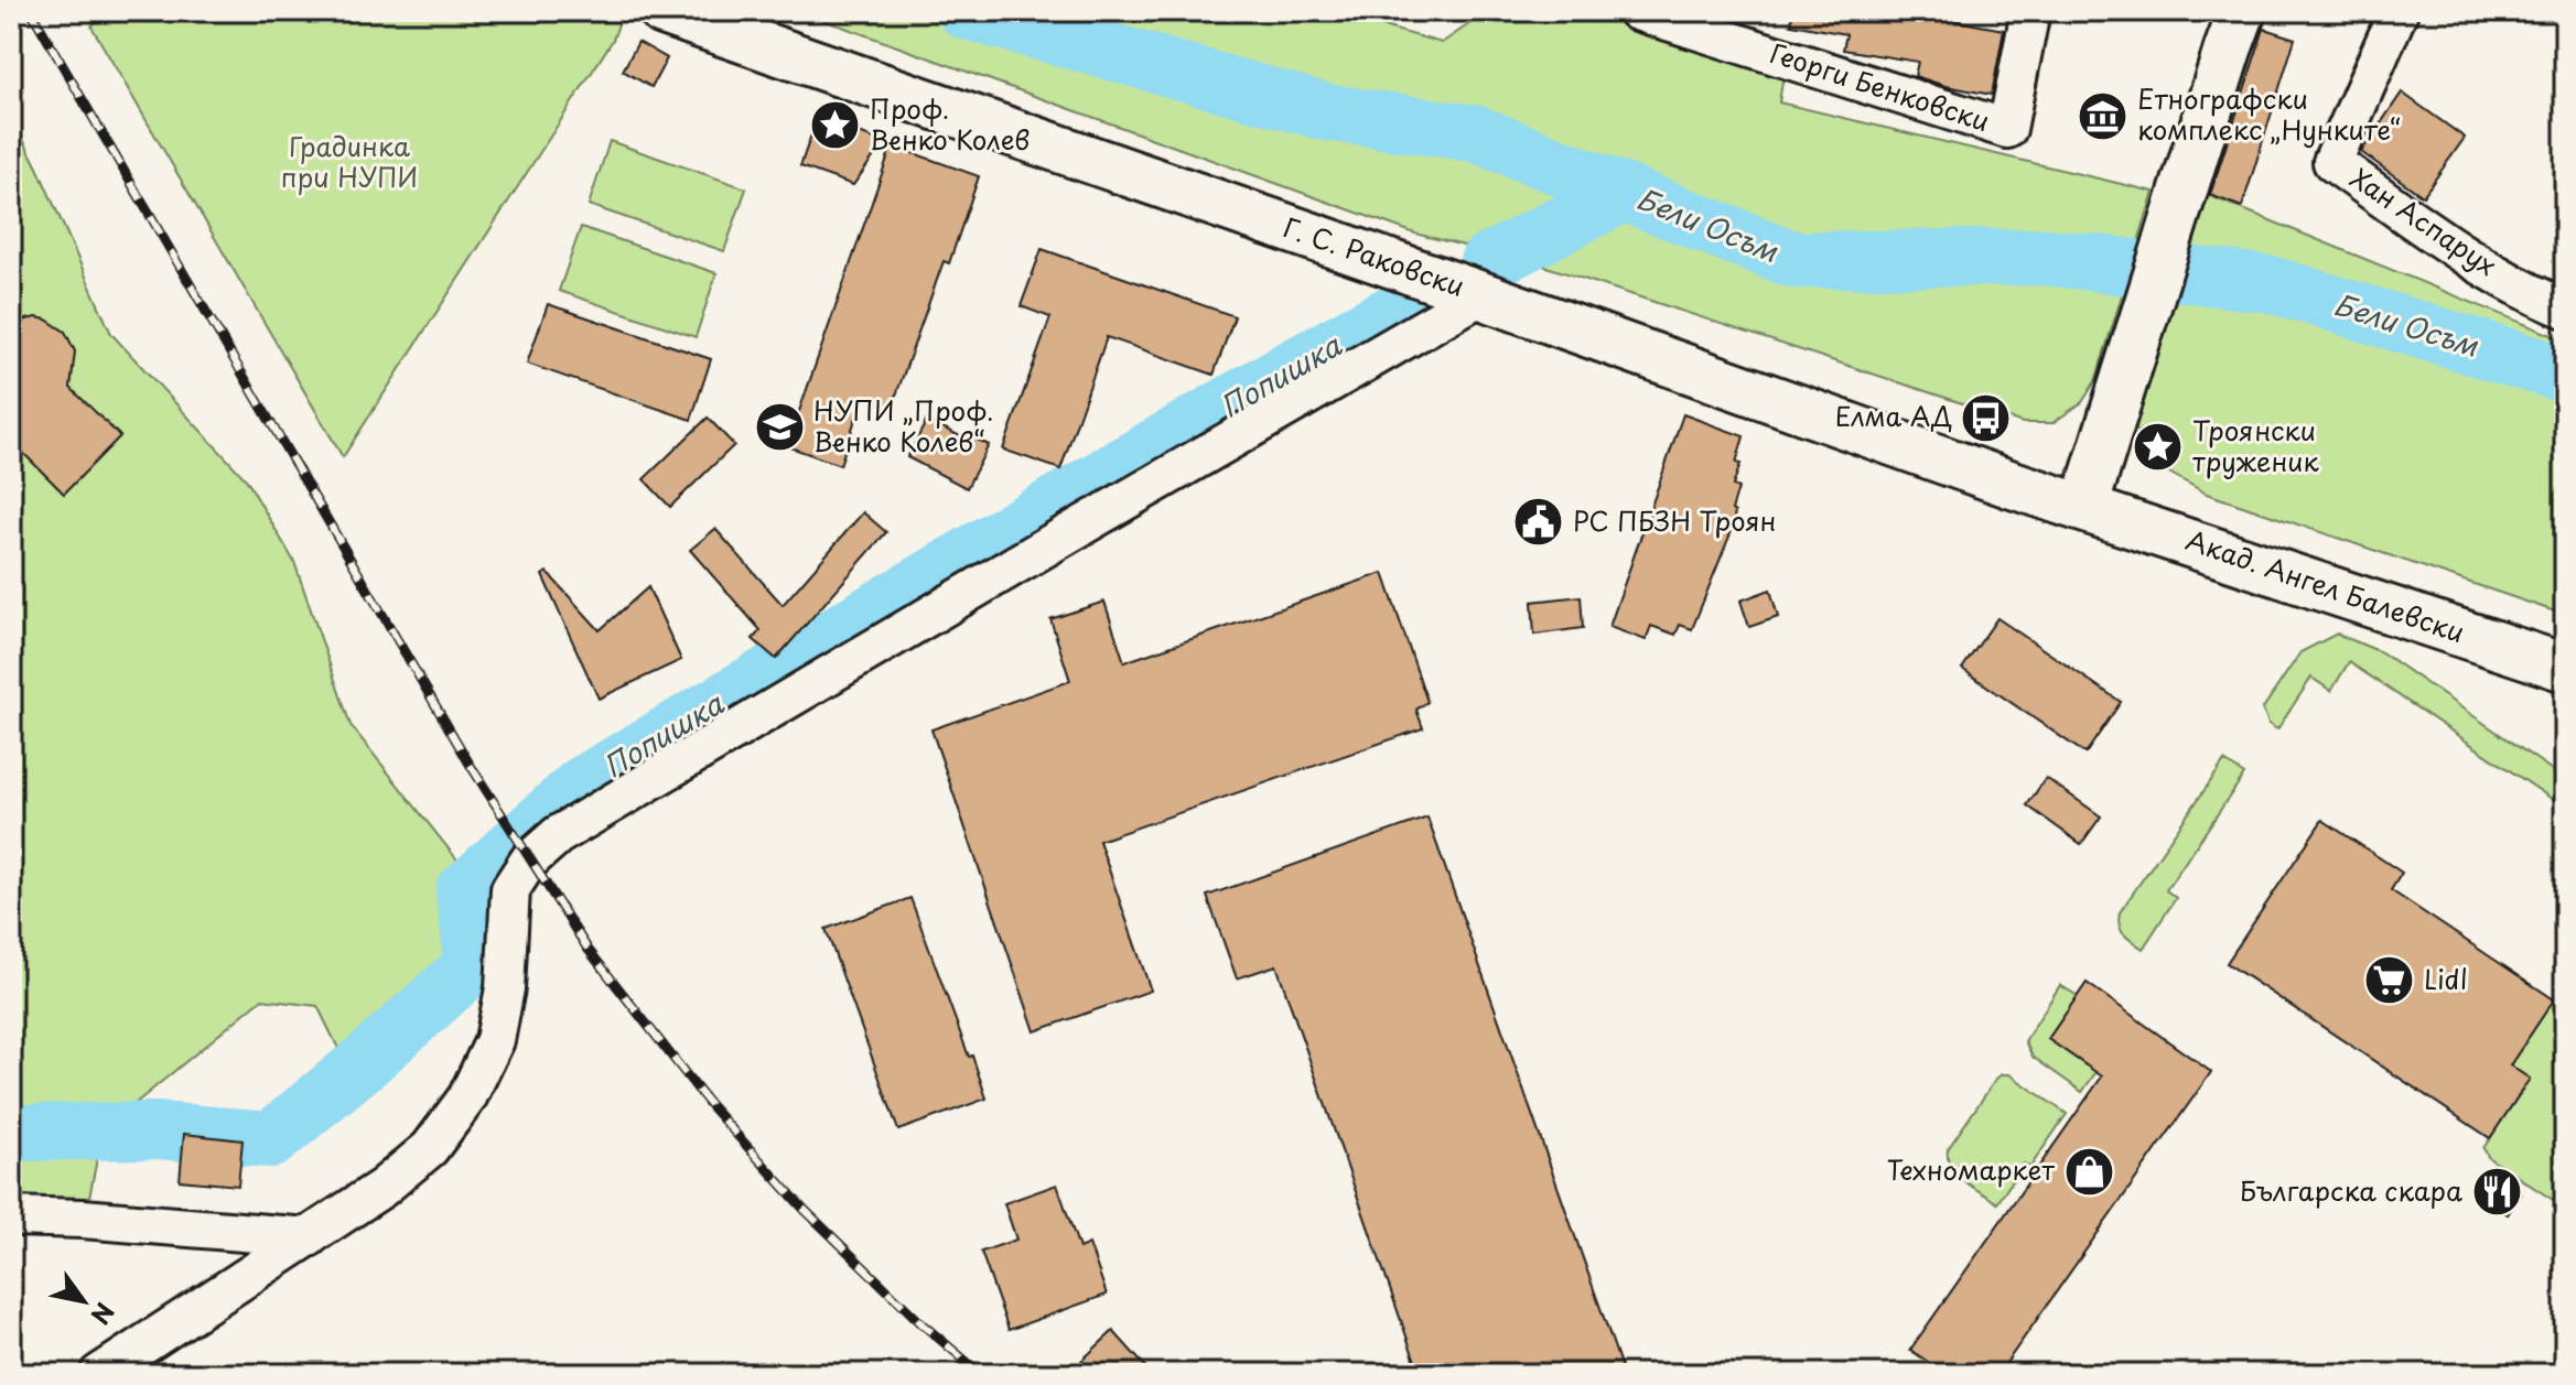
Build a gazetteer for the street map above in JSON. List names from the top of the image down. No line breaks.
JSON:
{"streets":{"street":["Георги Бенковски","Хан Аспарух","Г. С. Раковски","Акад. Ангел Балевски"]},"crossings":[["Г. С. Раковски","Акад. Ангел Балевски"]],"water":["Бели Осъм","Попишка"],"parks":["Градинка при НУПИ"],"places":{"museum":["Етнографски комплекс „Нунките“"],"place":["Проф. Венко Колев","Троянски труженик"],"bus stop":["Елма АД"],"school or university":["НУПИ „Проф. Венко Колев“"],"public building":["РС ПБЗН Троян"],"supermarket":["Lidl"],"shop":["Техномаркет"],"restaurant":["Българска скара"]},"north":"bottom right"}
